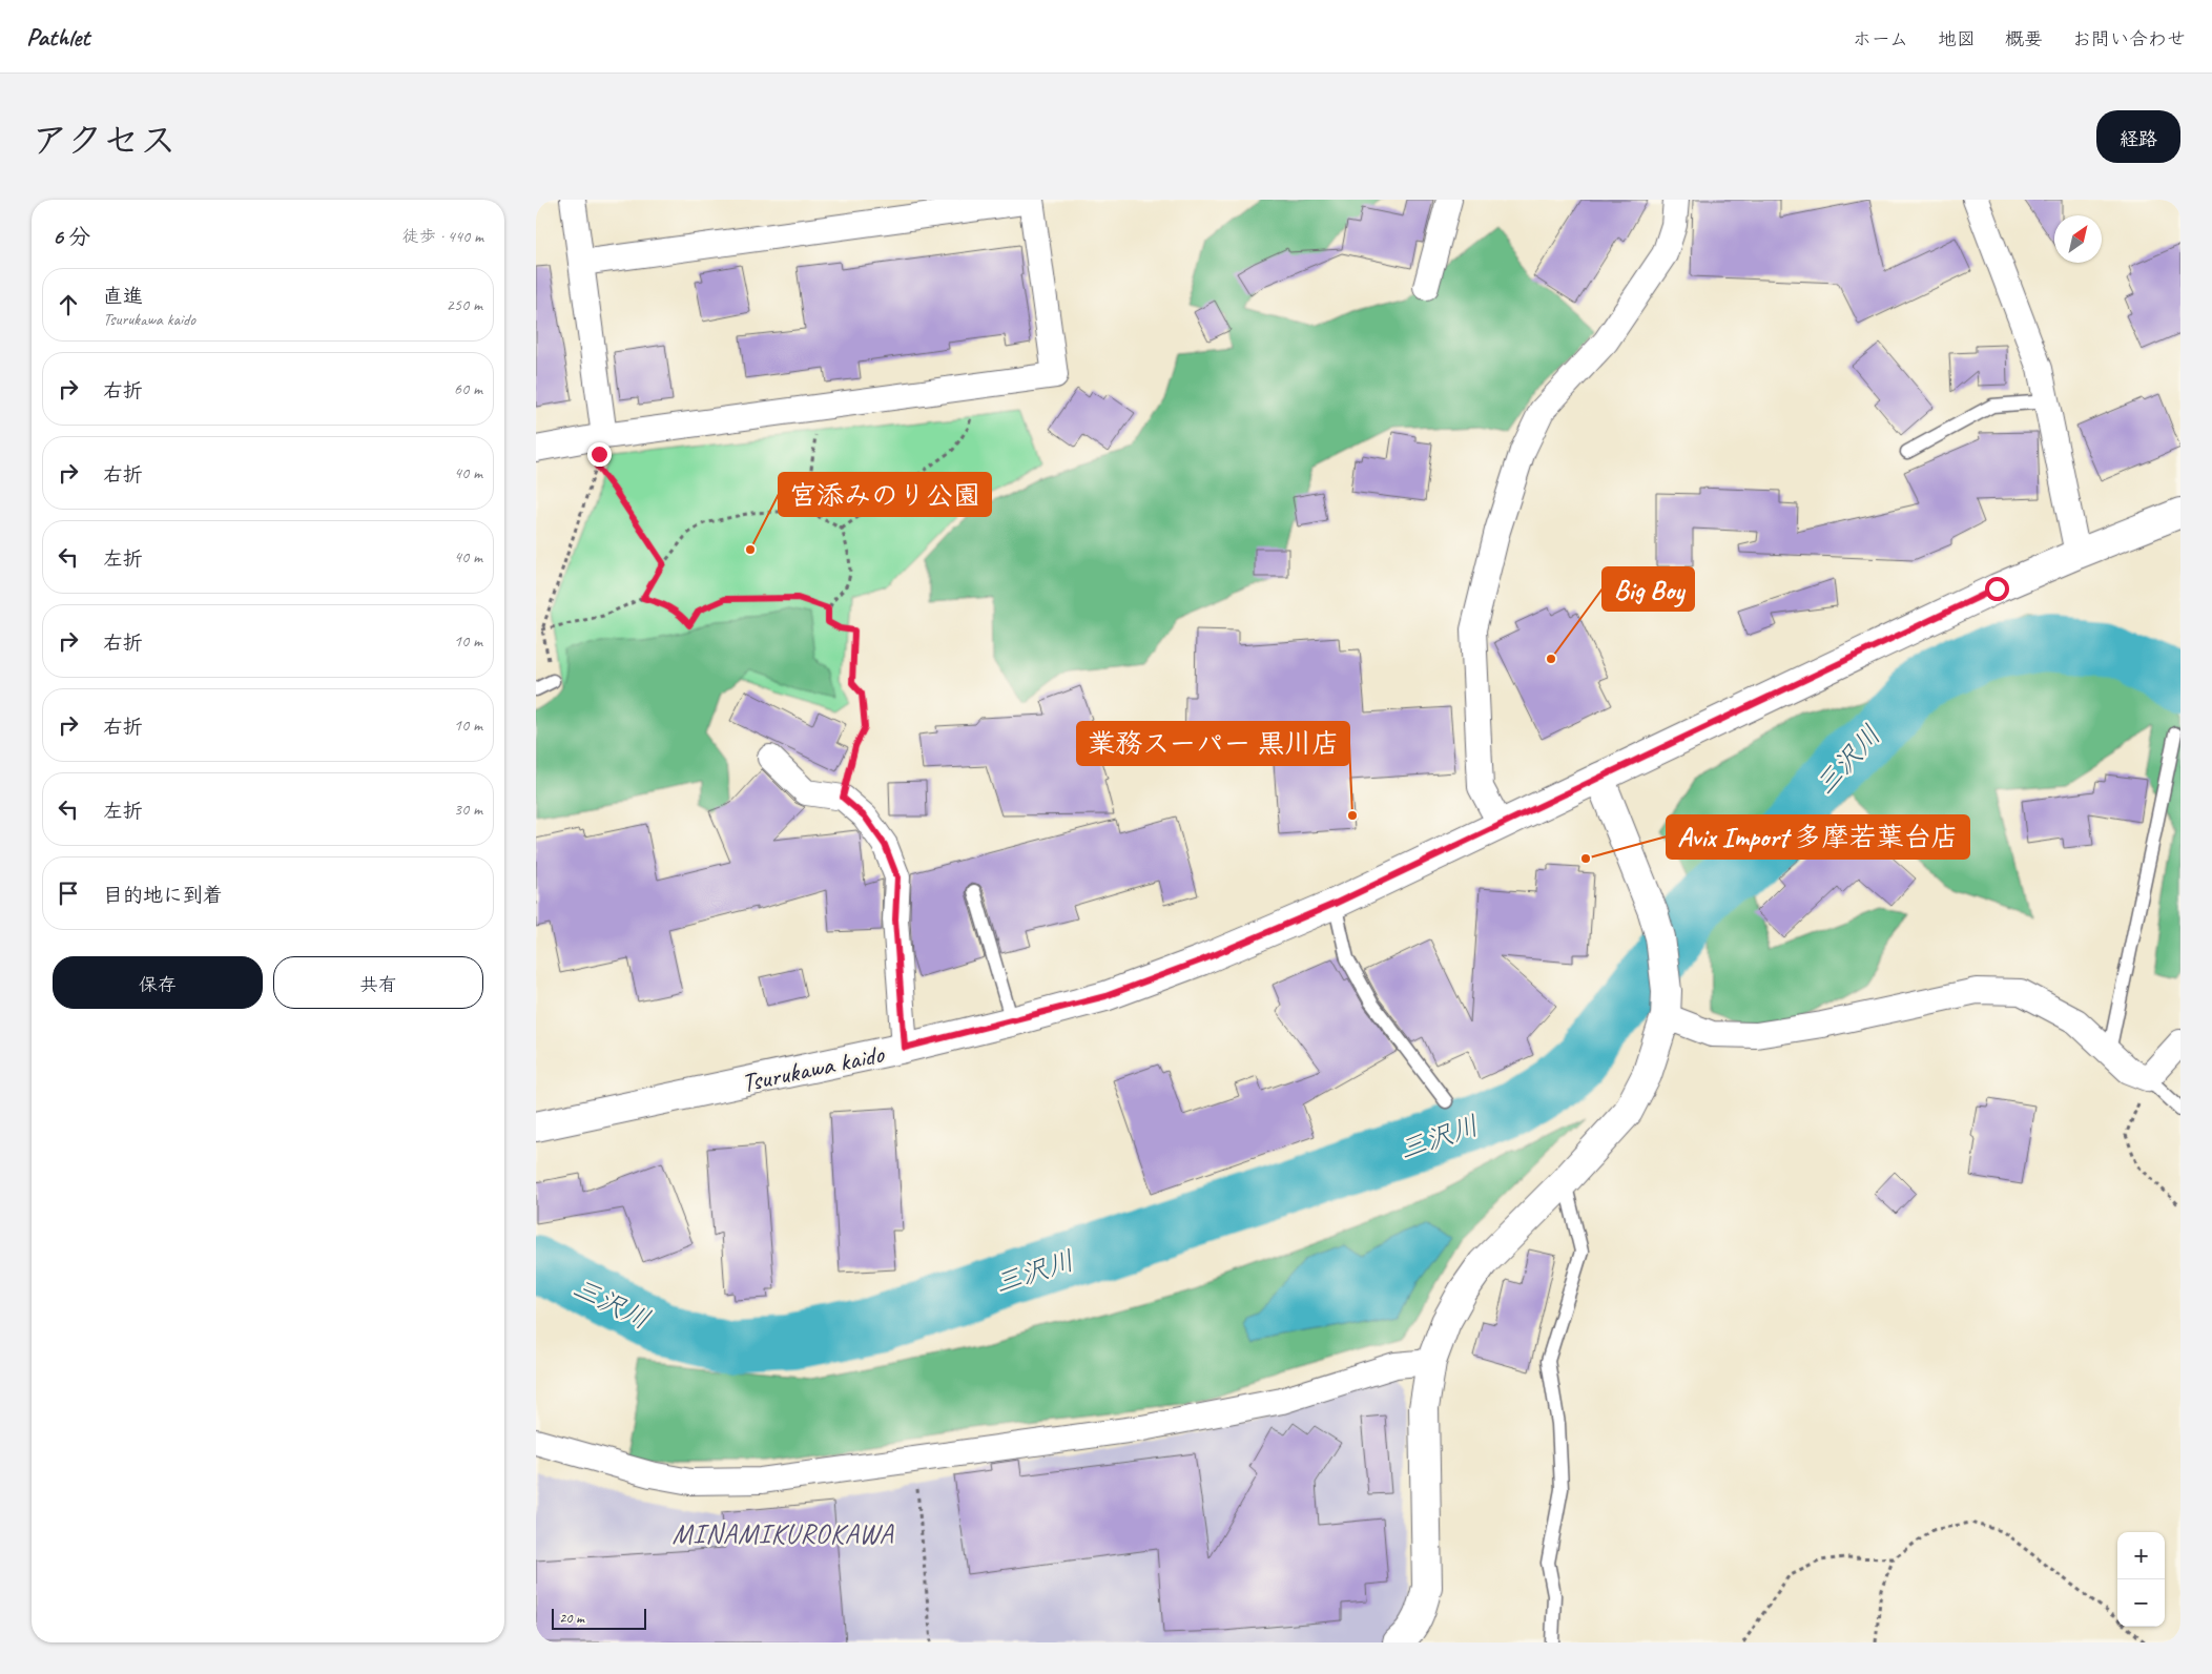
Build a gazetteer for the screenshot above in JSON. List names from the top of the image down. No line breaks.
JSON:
{"streets":{"main road":["Tsurukawa kaido"]},"districts":["MINAMIKUROKAWA"],"water":["三沢川"],"places":["宮添みのり公園","Big Boy","業務スーパー 黒川店","Avix Import 多摩若葉台店"],"scale_bar":"20 m","north":"top right","page":{"header":"Pathlet","nav":["ホーム","地図","概要","お問い合わせ"],"title":"アクセス","buttons":["経路",["保存","共有"]],"heading":["6 分","徒歩 · 440 m"],"list":[["直進","Tsurukawa kaido","250 m"],["右折","60 m"],["右折","40 m"],["左折","40 m"],["右折","10 m"],["右折","10 m"],["左折","30 m"],"目的地に到着"],"map_buttons":["+","−"],"scale":"20 m"}}
